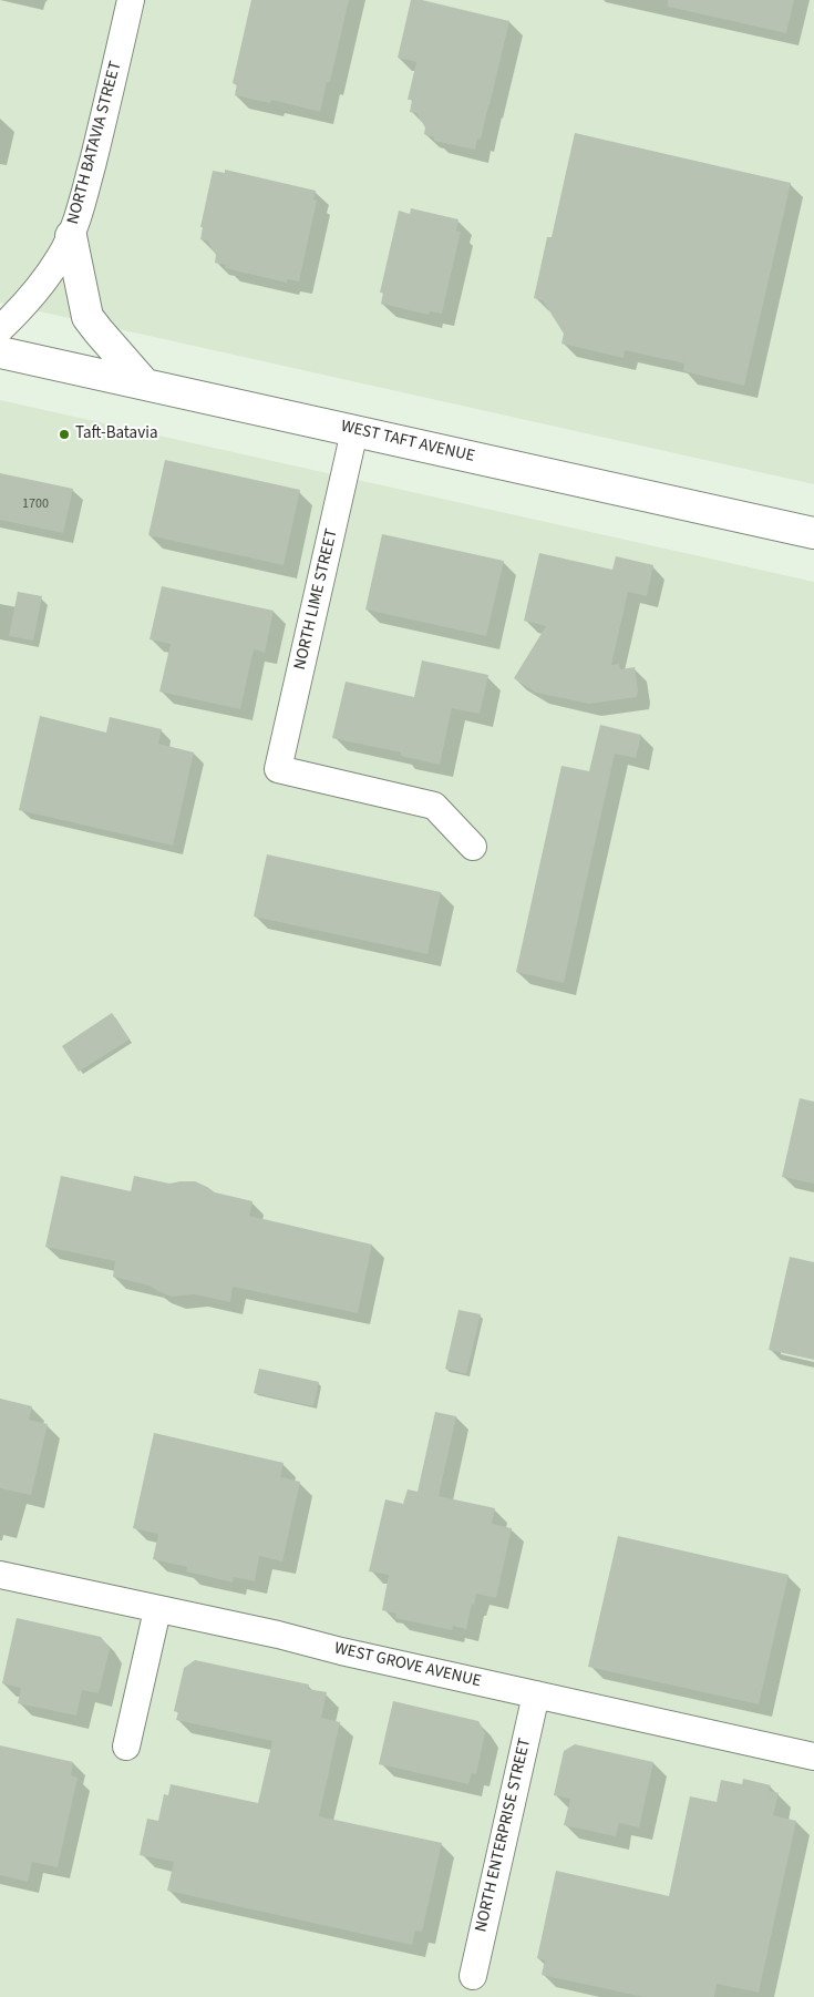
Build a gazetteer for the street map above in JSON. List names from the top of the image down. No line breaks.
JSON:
{"streets":{"main road":["WEST TAFT AVENUE"],"street":["NORTH BATAVIA STREET","NORTH LIME STREET","WEST GROVE AVENUE","NORTH ENTERPRISE STREET"]},"crossings":[["WEST TAFT AVENUE","NORTH LIME STREET"],["WEST GROVE AVENUE","NORTH ENTERPRISE STREET"]],"places":["Taft-Batavia"],"house_numbers":["1700"]}
